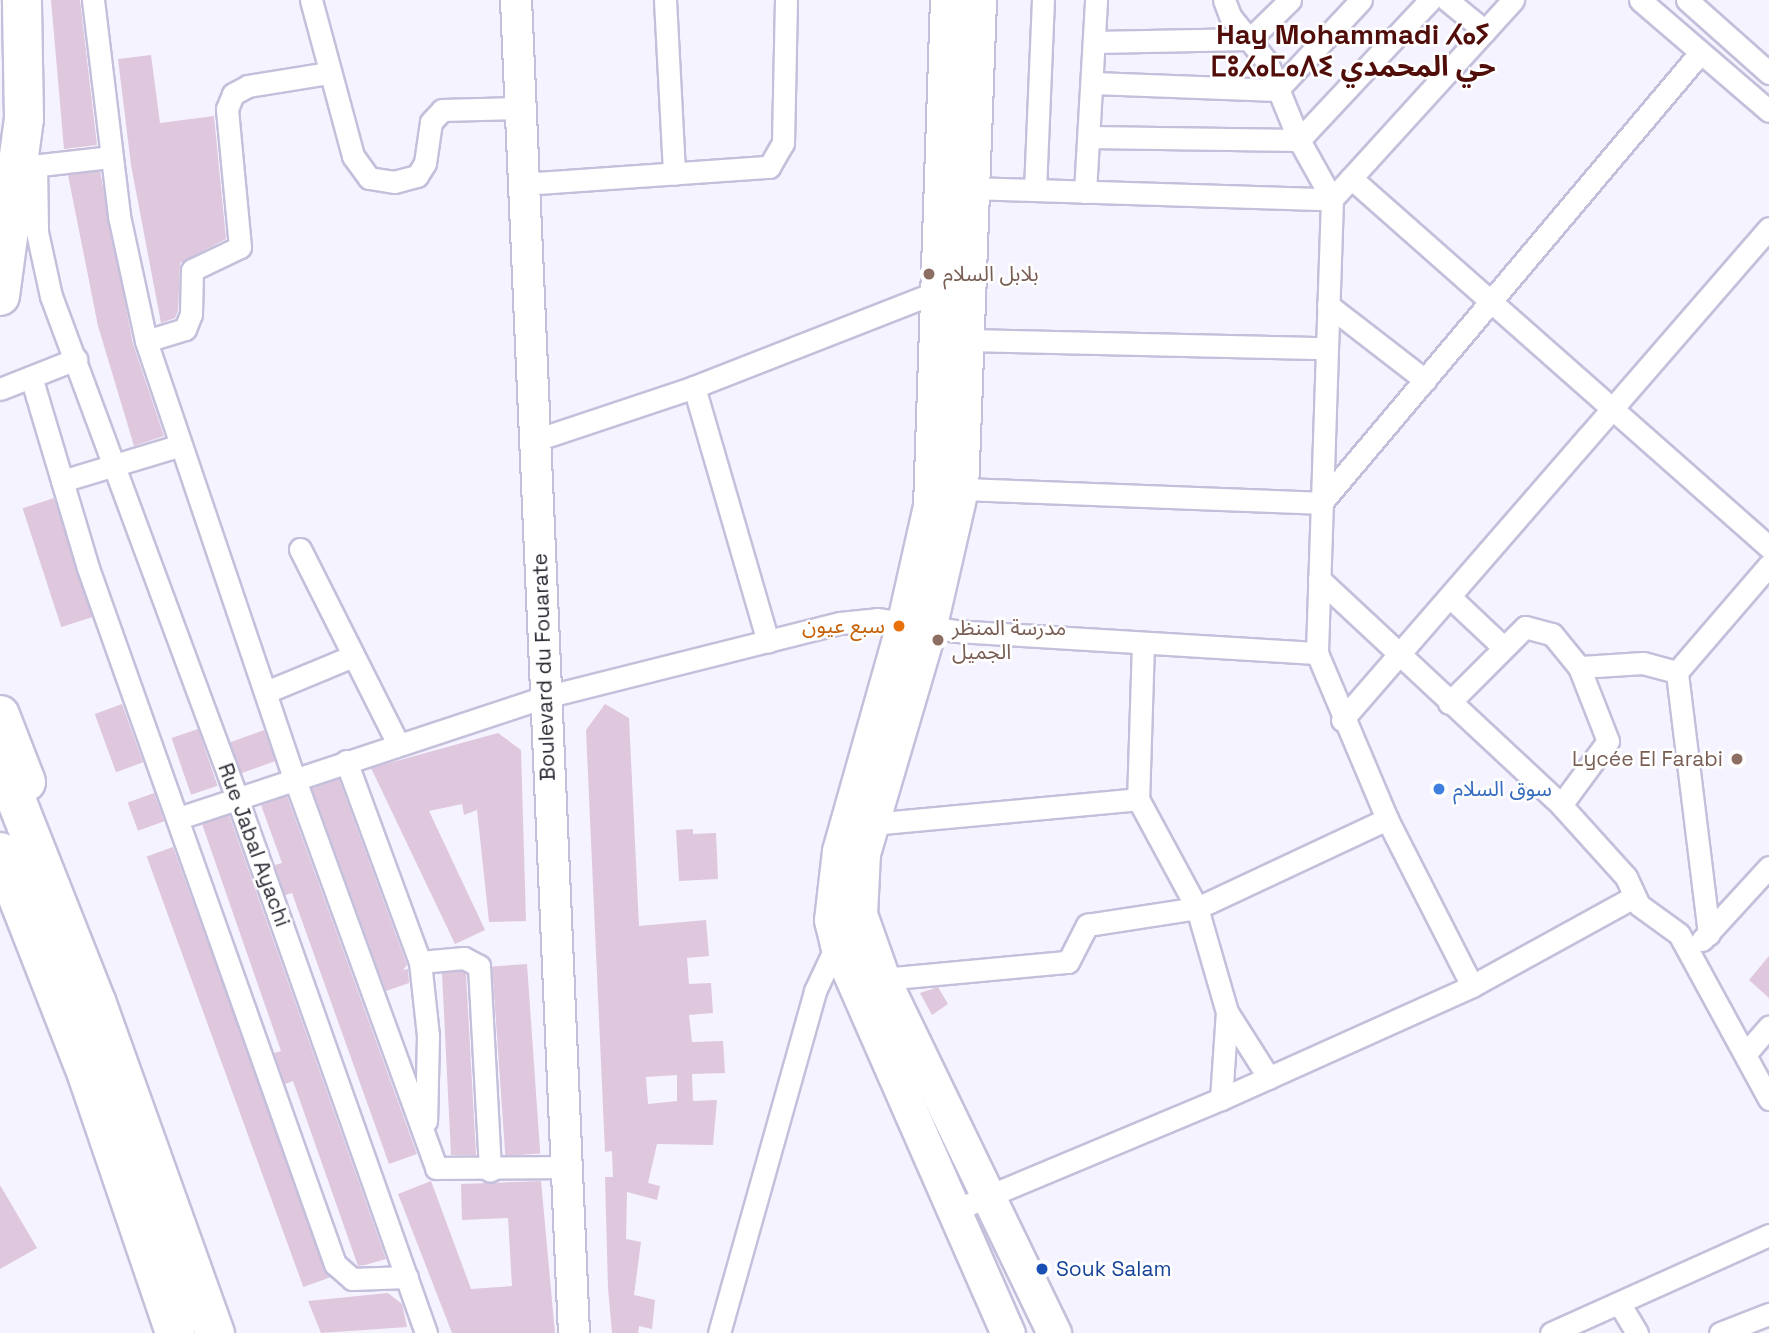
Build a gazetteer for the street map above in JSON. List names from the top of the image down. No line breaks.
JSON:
{"streets":{"street":["Boulevard du Fouarate","Rue Jabal Ayachi"]},"districts":["Hay Mohammadi ⵃⴰⵢ ⵎⵓⵃⴰⵎⴰⴷⵉ حي المحمدي"],"places":["بلابل السلام","سبع عيون","مدرسة المنظر الجميل","Lycée El Farabi","سوق السلام","Souk Salam"]}
